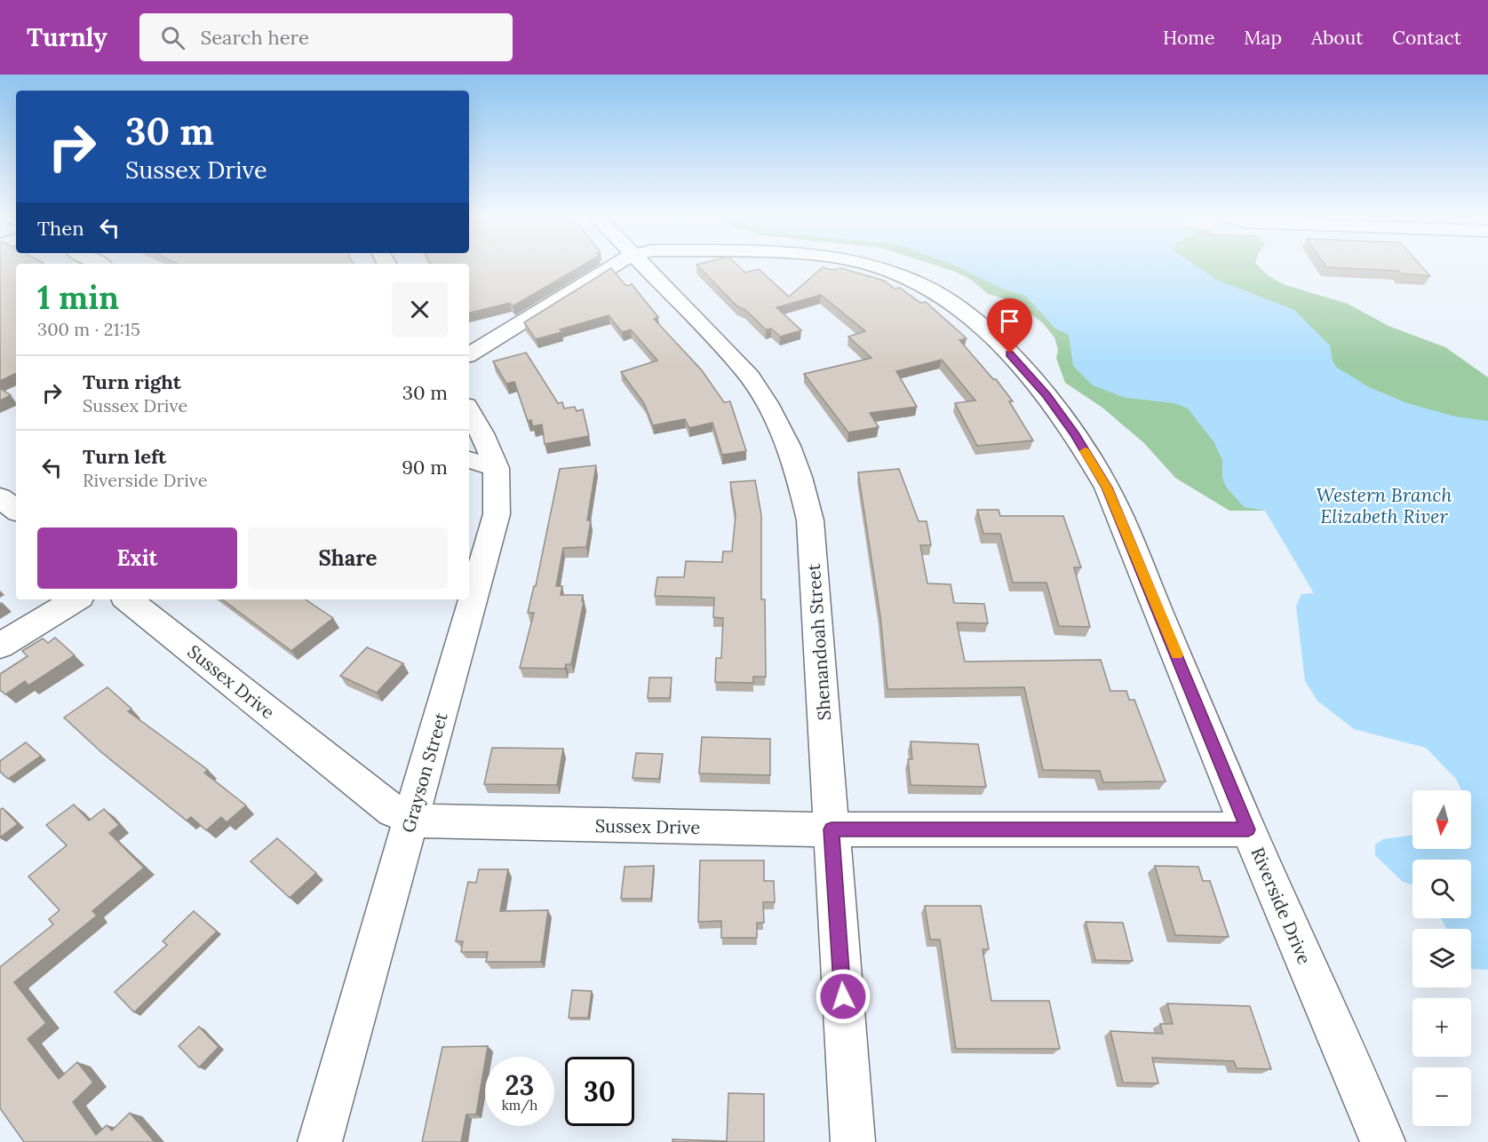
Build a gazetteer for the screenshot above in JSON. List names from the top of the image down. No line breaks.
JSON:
{"streets":{"street":["Shenandoah Street","Sussex Drive","Grayson Street","Riverside Drive"]},"crossings":[["Shenandoah Street","Sussex Drive"],["Sussex Drive","Grayson Street"],["Sussex Drive","Riverside Drive"]],"water":["Western Branch Elizabeth River"],"north":"bottom","page":{"header":"Turnly","search":"Search here","nav":["Home","Map","About","Contact"],"turn":["30 m","Sussex Drive"],"then":"Then","heading":["1 min","300 m · 21:15"],"list":[{"name":"Turn right","note":"Sussex Drive","value":"30 m"},{"name":"Turn left","note":"Riverside Drive","value":"90 m"}],"buttons":["Exit","Share"],"map_buttons":["+","−"],"speed":"23 km/h","limit":"30"}}
